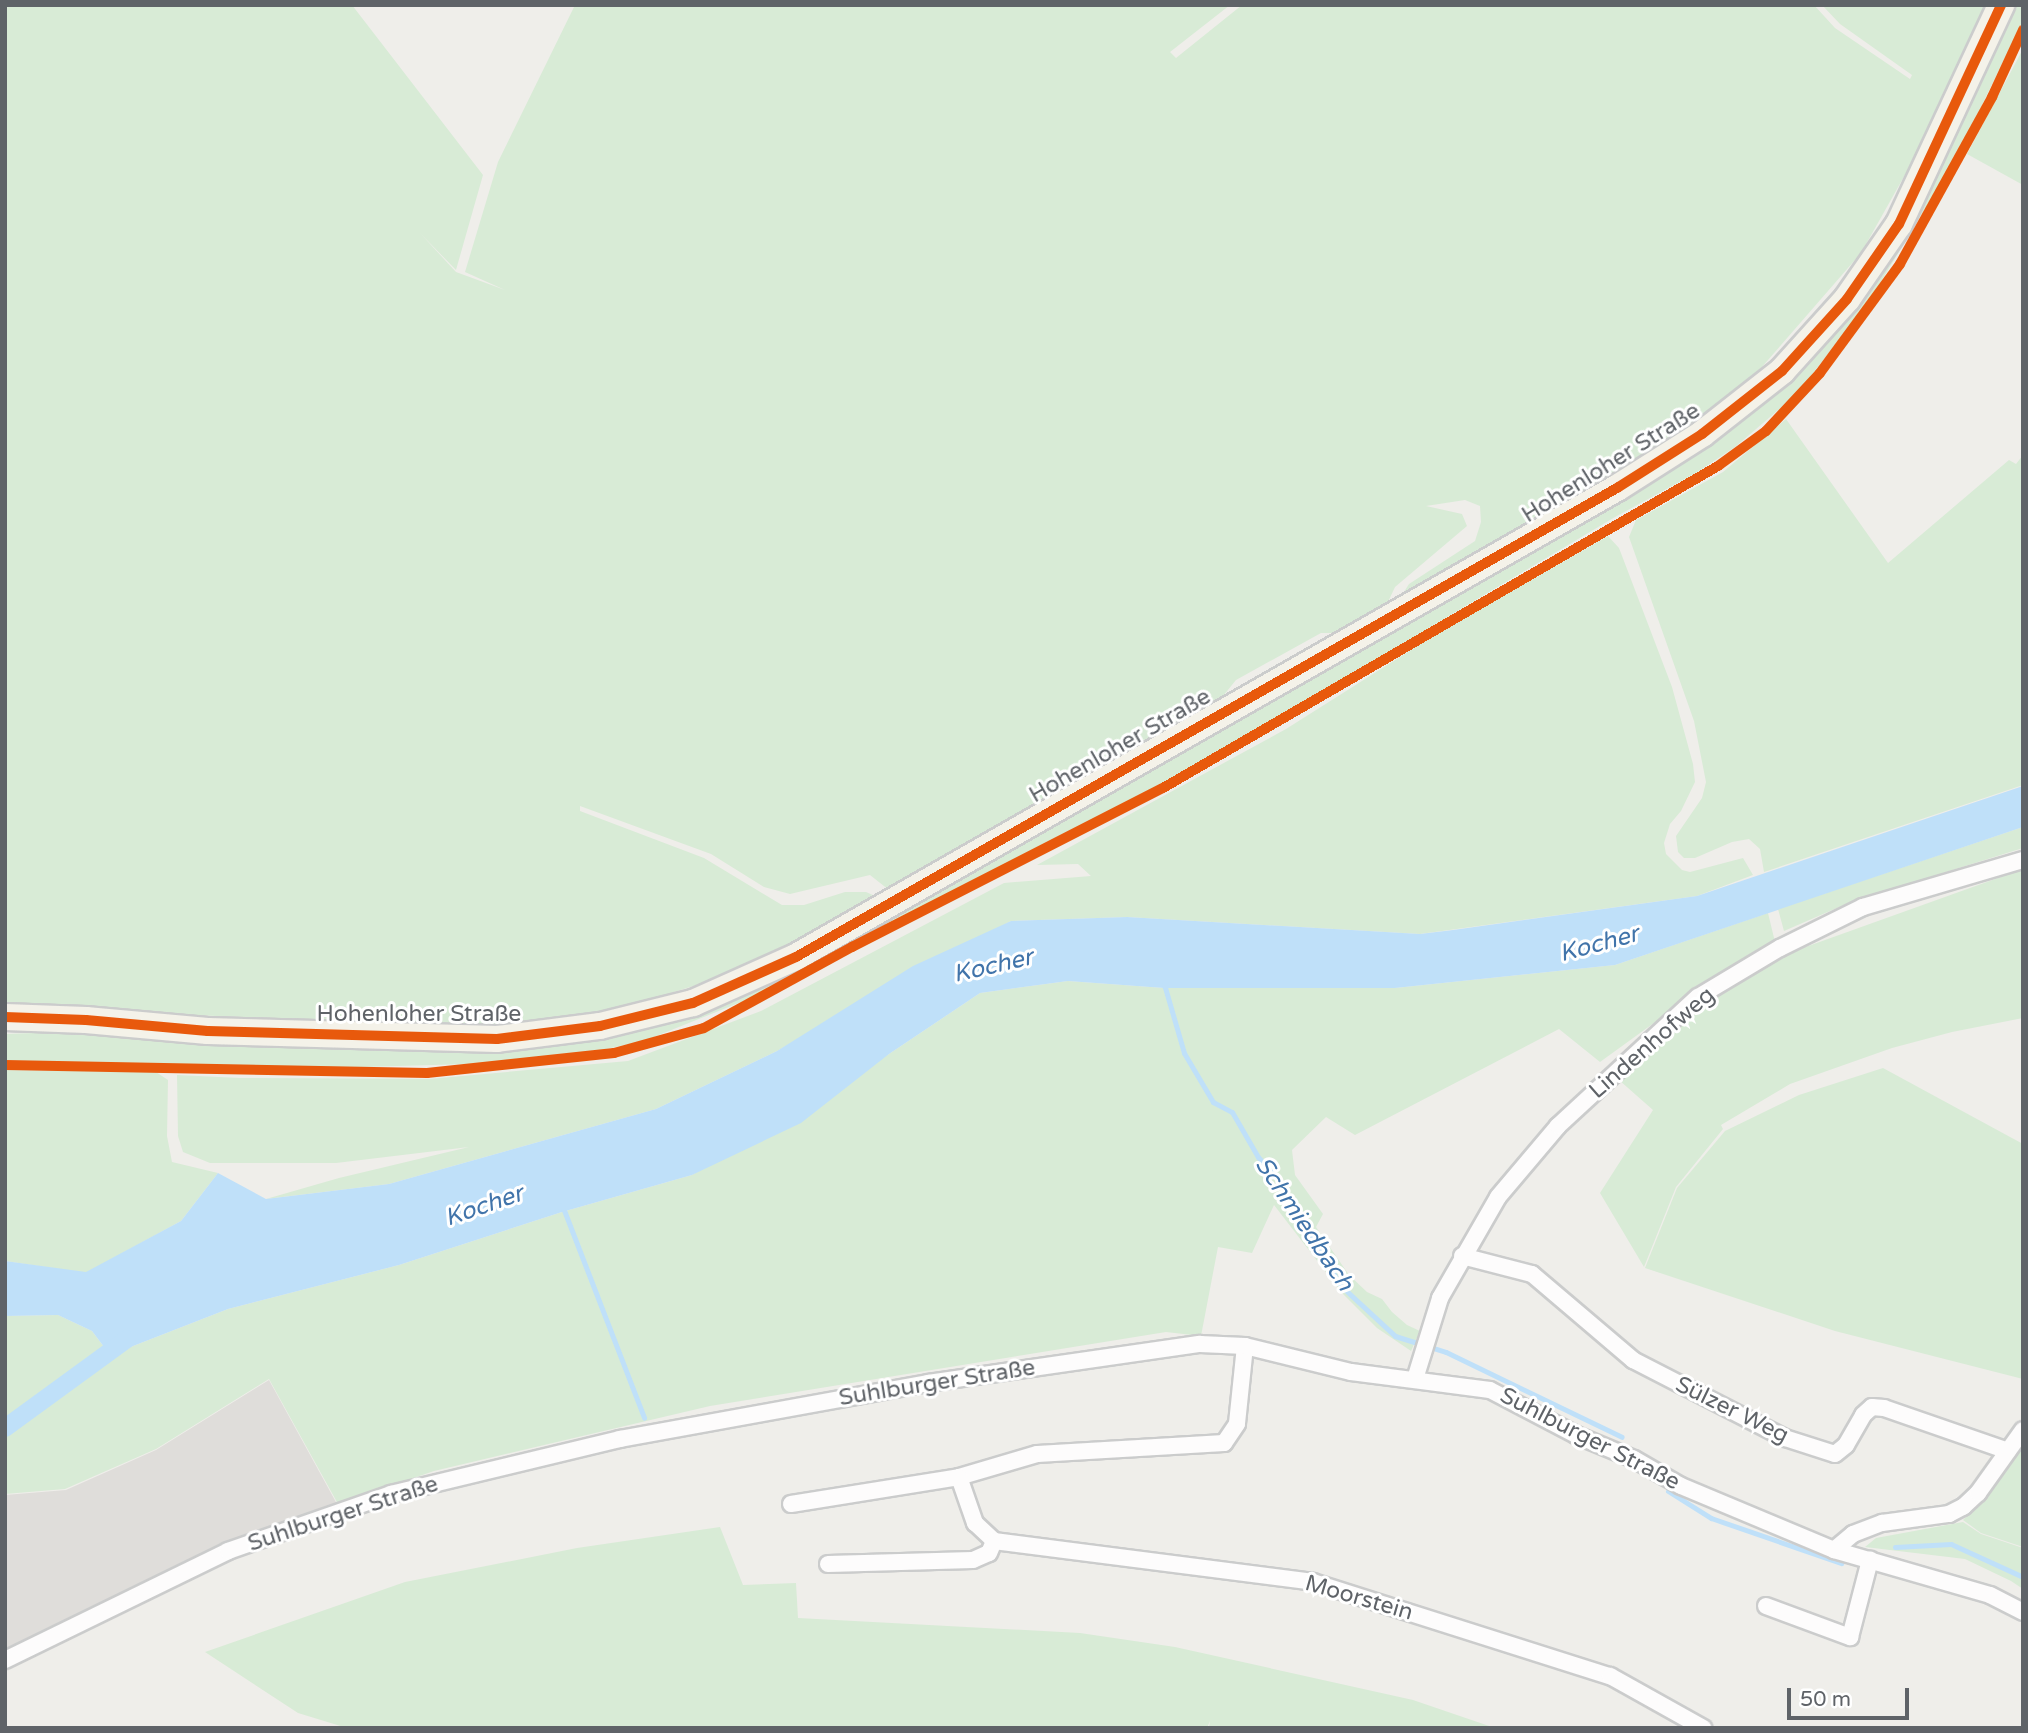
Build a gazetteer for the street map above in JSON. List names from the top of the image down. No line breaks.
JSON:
{"streets":{"main road":["Hohenloher Straße"],"street":["Lindenhofweg","Suhlburger Straße","Sülzer Weg","Moorstein"]},"crossings":[["Lindenhofweg","Suhlburger Straße"],["Lindenhofweg","Sülzer Weg"]],"water":["Kocher","Schmiedbach"],"scale_bar":"50 m"}
